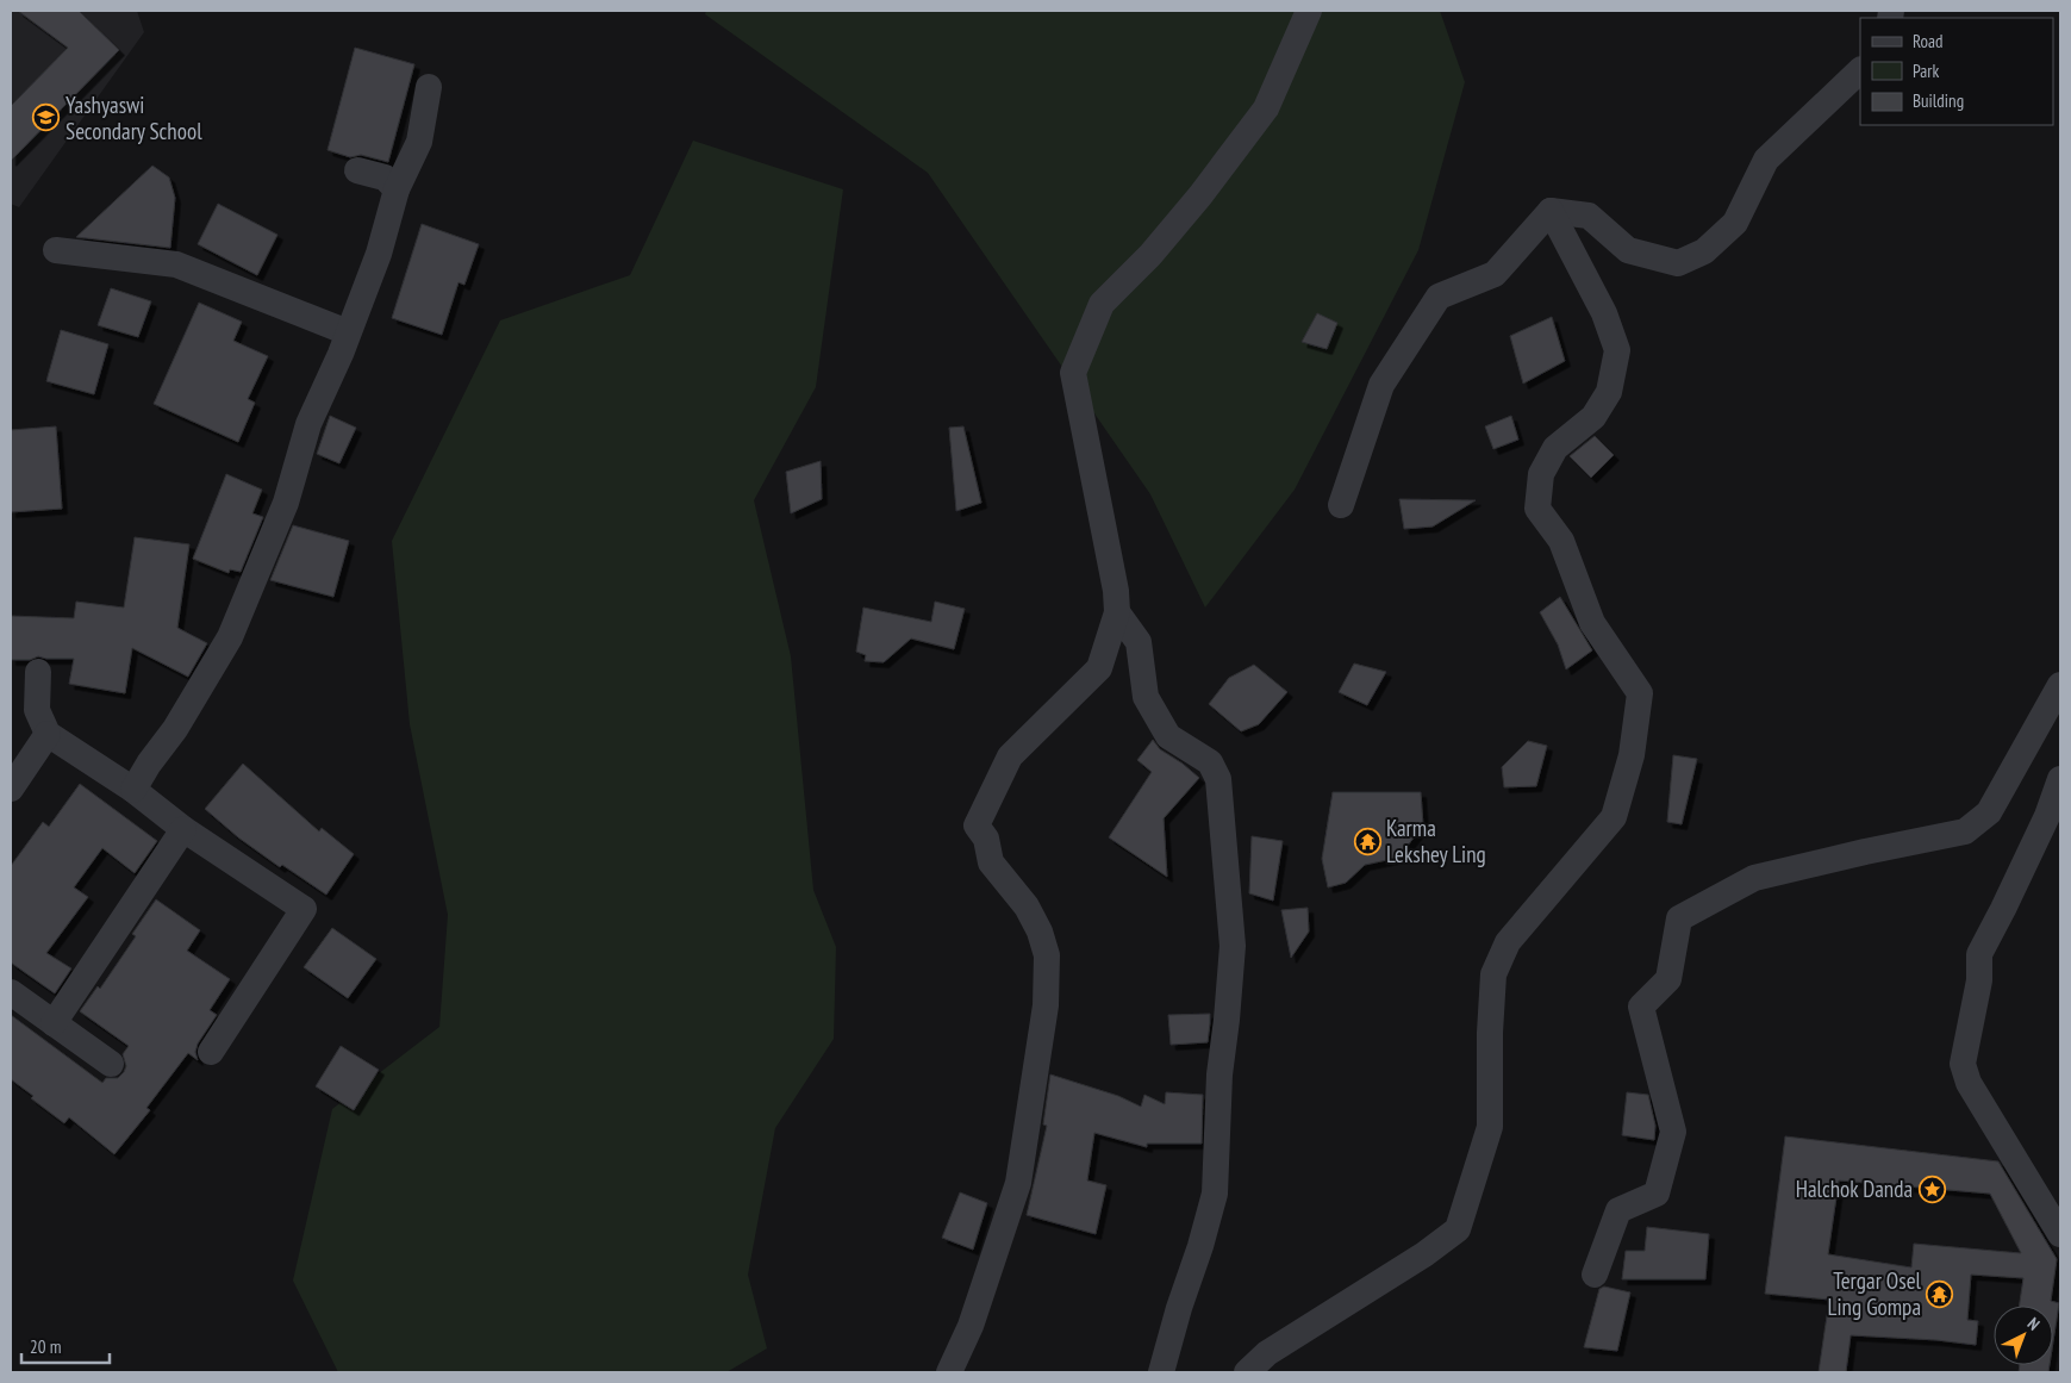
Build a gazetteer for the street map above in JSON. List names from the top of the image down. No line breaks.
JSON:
{"places":{"school or university":["Yashyaswi Secondary School"],"temple":["Karma Lekshey Ling","Tergar Osel Ling Gompa"],"place":["Halchok Danda"]},"legend":["Road","Park","Building"],"scale_bar":"20 m","north":"top right"}
